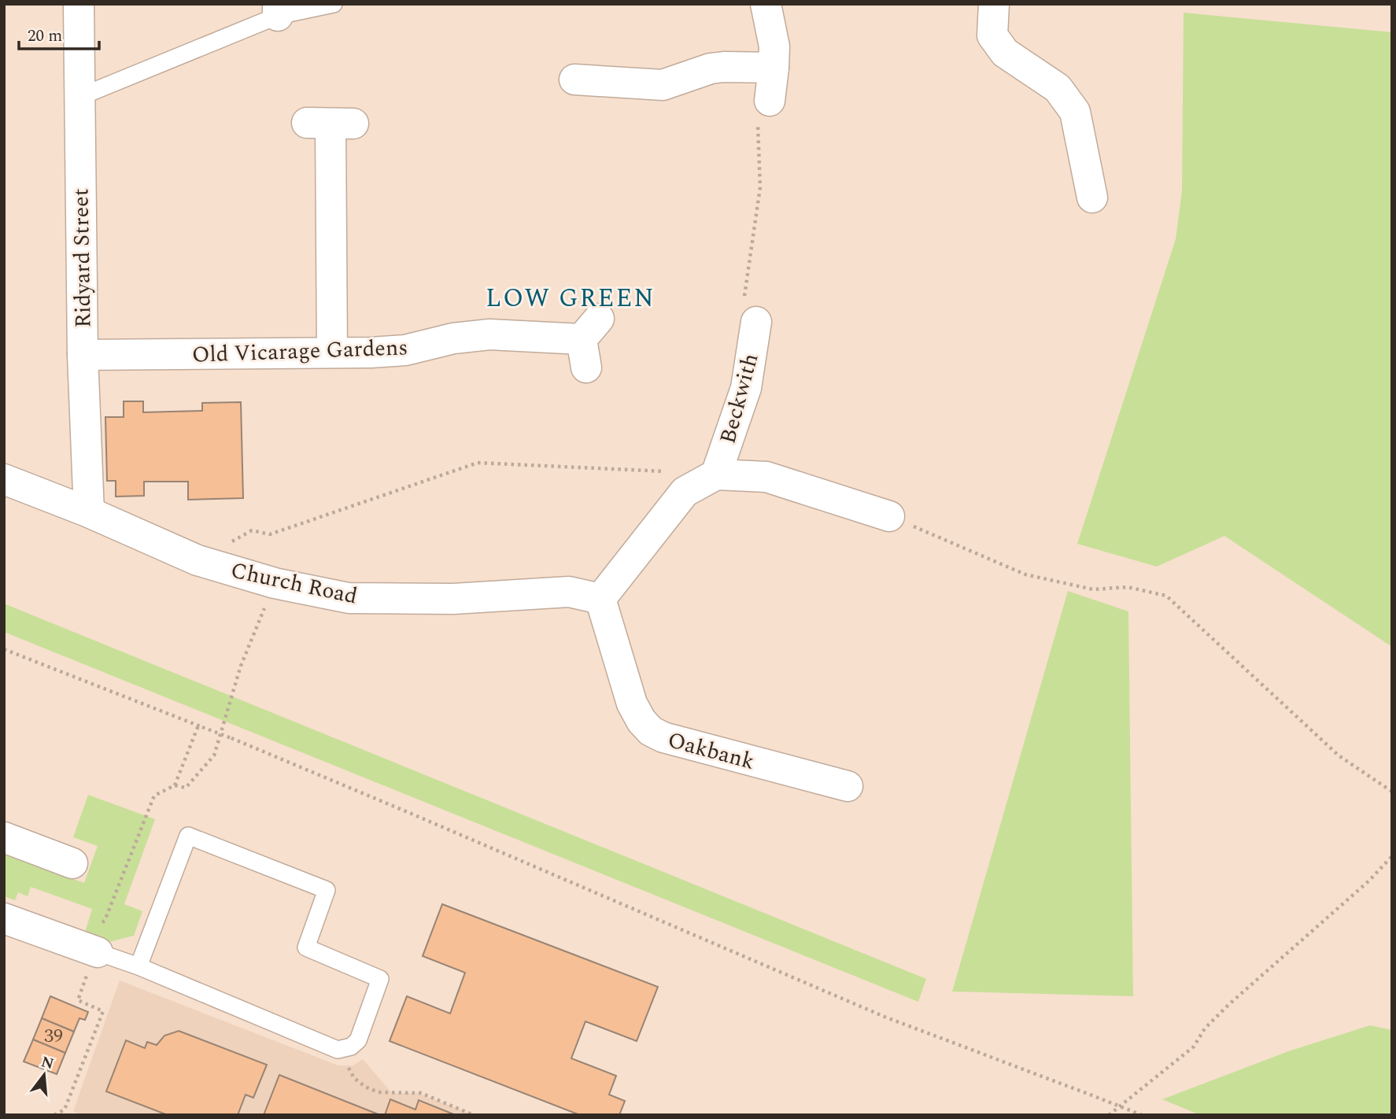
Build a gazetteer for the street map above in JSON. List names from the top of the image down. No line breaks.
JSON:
{"streets":{"street":["Ridyard Street","Old Vicarage Gardens","Beckwith","Church Road","Oakbank"]},"crossings":[["Ridyard Street","Old Vicarage Gardens"],["Ridyard Street","Church Road"],["Church Road","Oakbank"]],"districts":["LOW GREEN"],"house_numbers":["39"],"scale_bar":"20 m","north":"top"}
